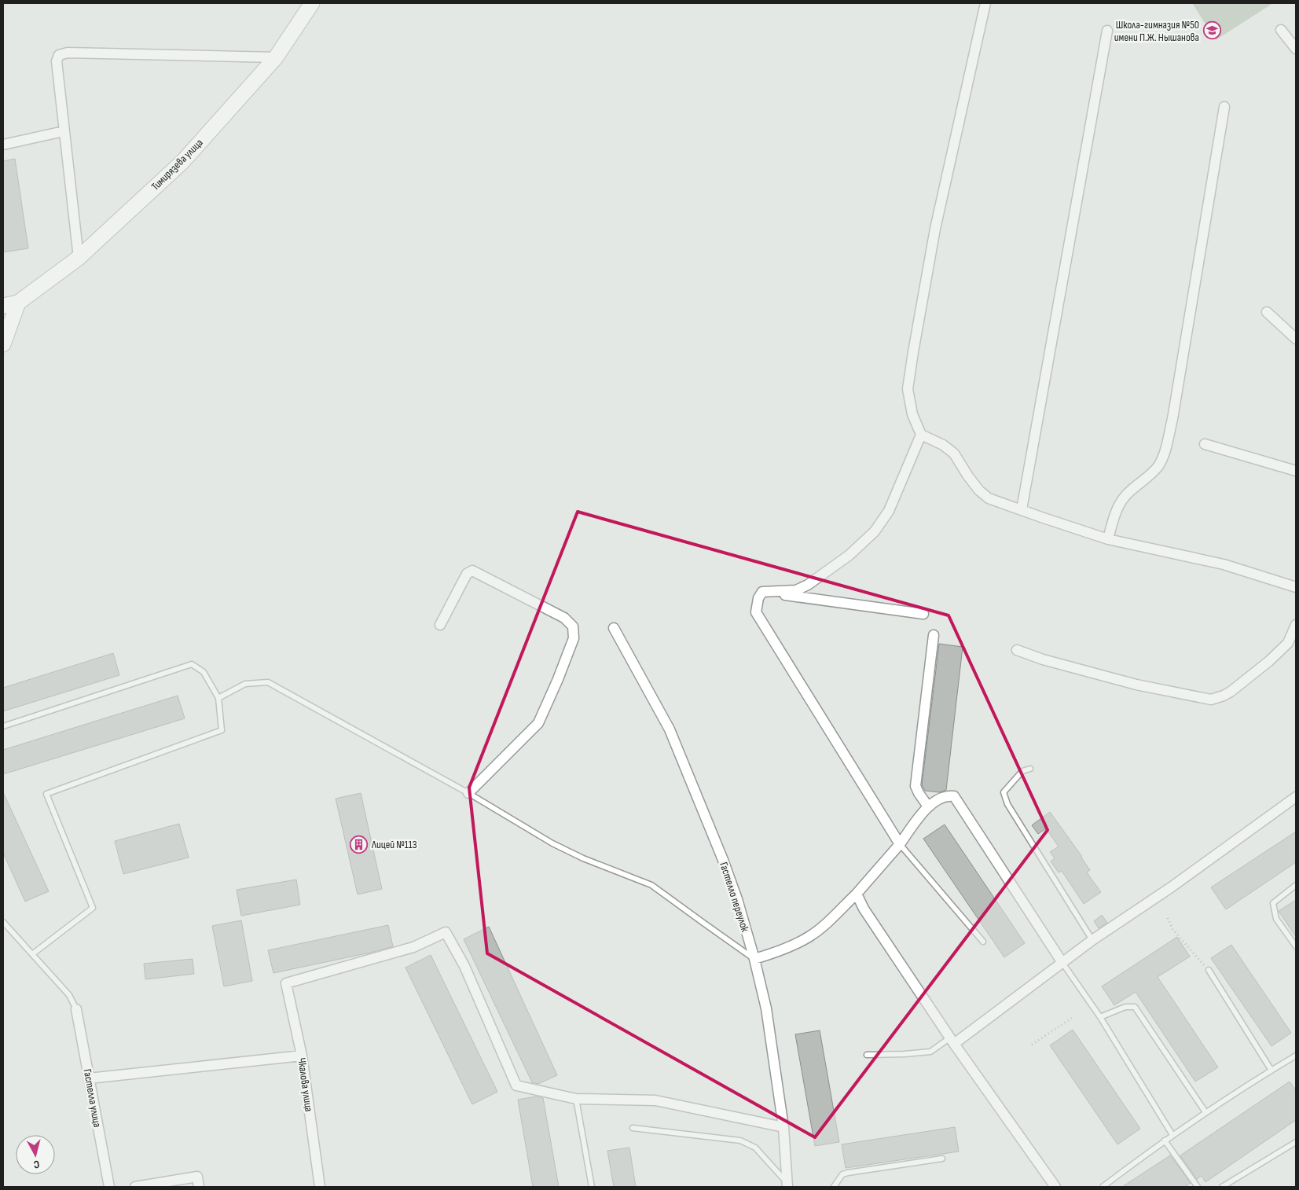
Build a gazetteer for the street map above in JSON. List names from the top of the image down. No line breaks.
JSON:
{"streets":{"street":["Тимирязева улица","Гастелло переулок","Чкалова улица","Гастелла улица"]},"places":{"school or university":["Школа-гимназия №50 имени П.Ж. Нышанова"],"building":["Лицей №113"]},"north":"bottom"}
